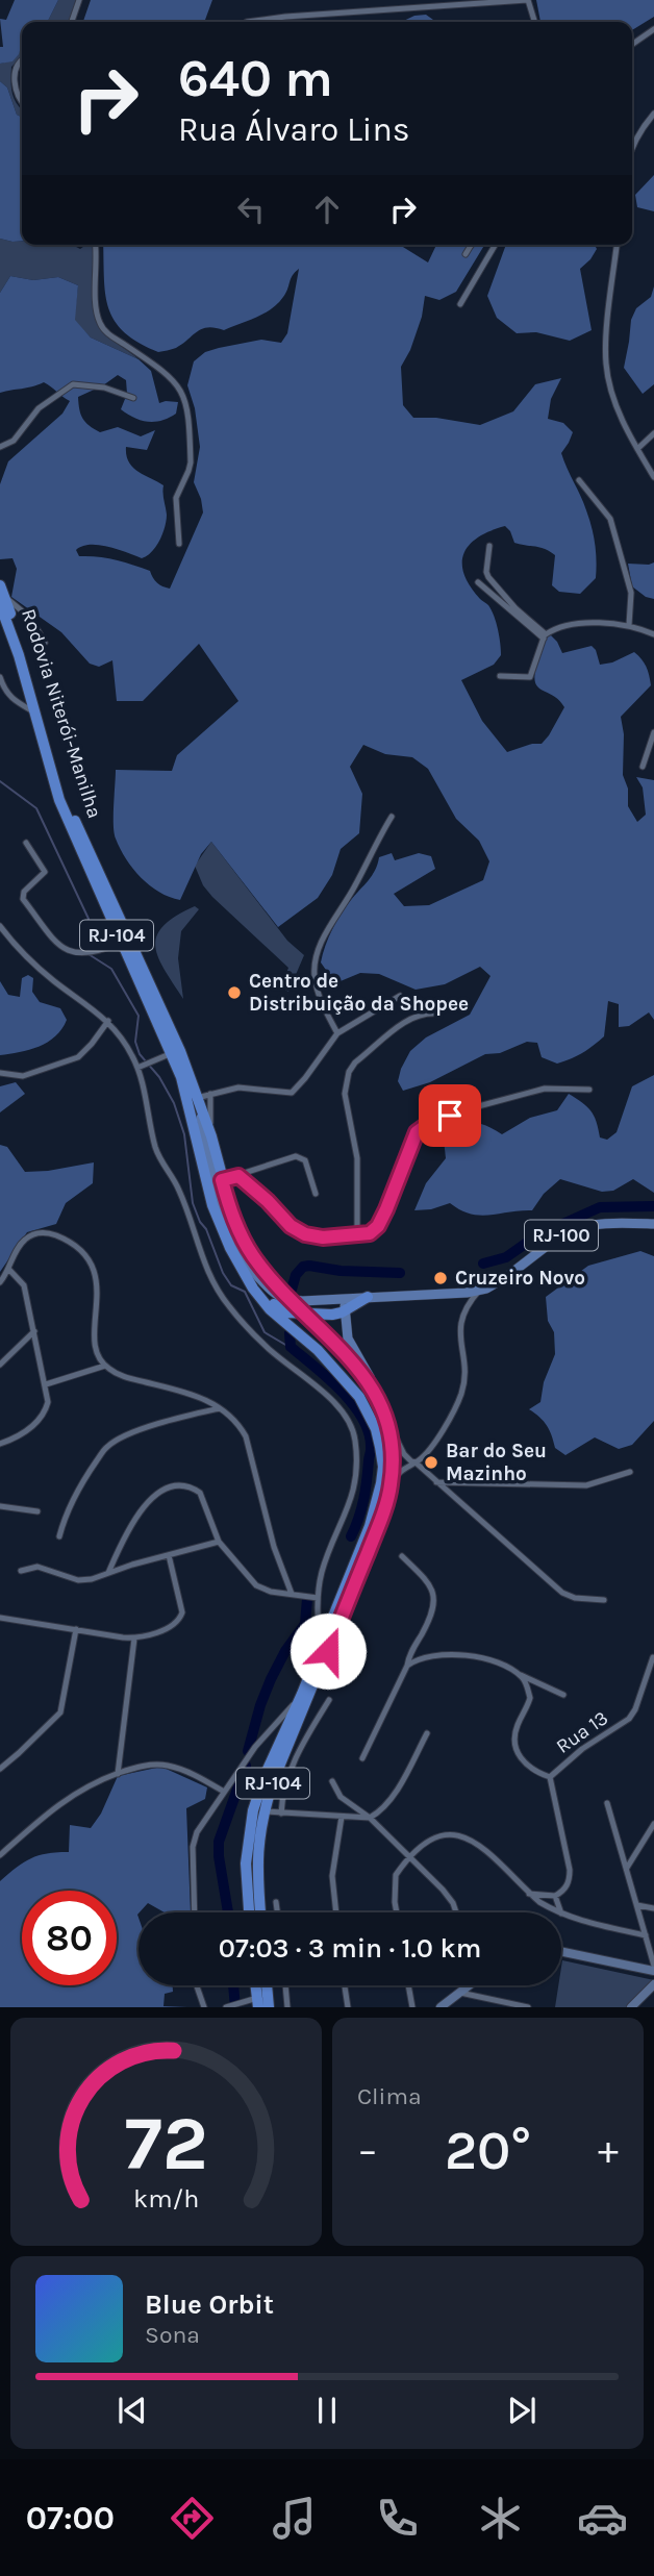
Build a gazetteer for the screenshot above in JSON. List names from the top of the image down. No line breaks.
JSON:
{"streets":{"highway":["Rodovia Niterói-Manilha","RJ-104"],"main road":["RJ-100"],"street":["Rua 13"]},"places":["Centro de Distribuição da Shopee","Cruzeiro Novo","Bar do Seu Mazinho"],"page":{"turn":["640 m","Rua Álvaro Lins"],"limit":"80","trip":"07:03 · 3 min · 1.0 km","tile":"Clima","heat":["−","20°","+"],"song":["Blue Orbit","Sona"],"tabs":"07:00","gauge":["72","km/h"]}}
